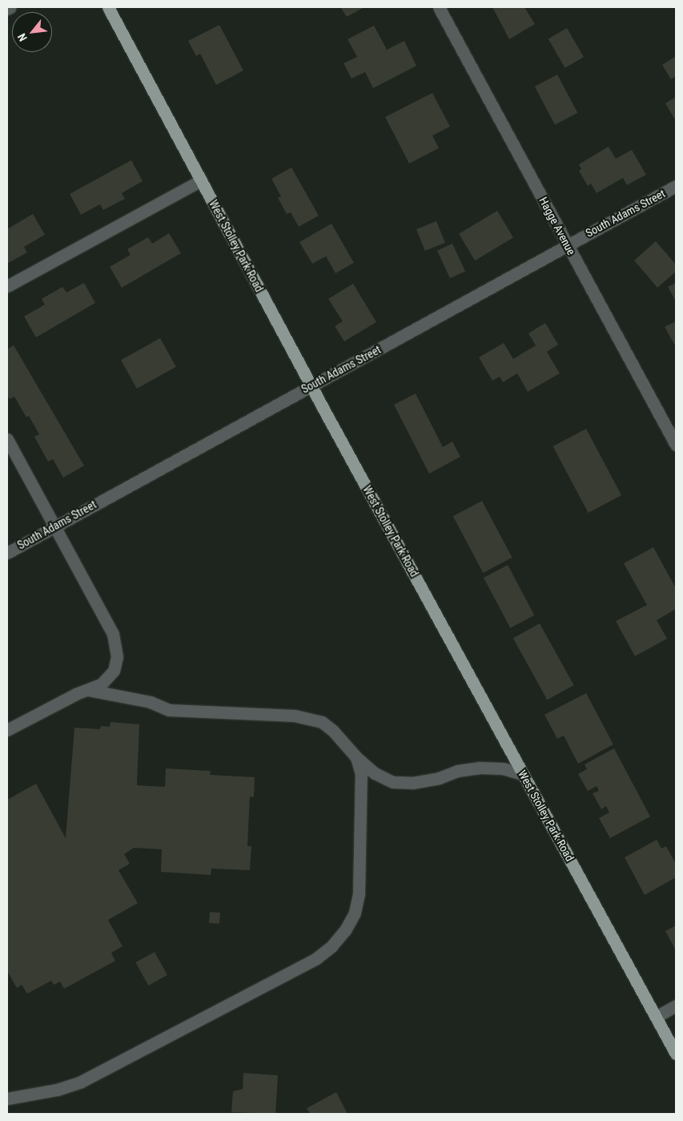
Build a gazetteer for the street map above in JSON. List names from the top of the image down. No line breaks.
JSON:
{"streets":{"main road":["West Stolley Park Road"],"street":["South Adams Street","Hagge Avenue"]},"crossings":[["South Adams Street","Hagge Avenue"],["South Adams Street","West Stolley Park Road"]],"north":"bottom left"}
